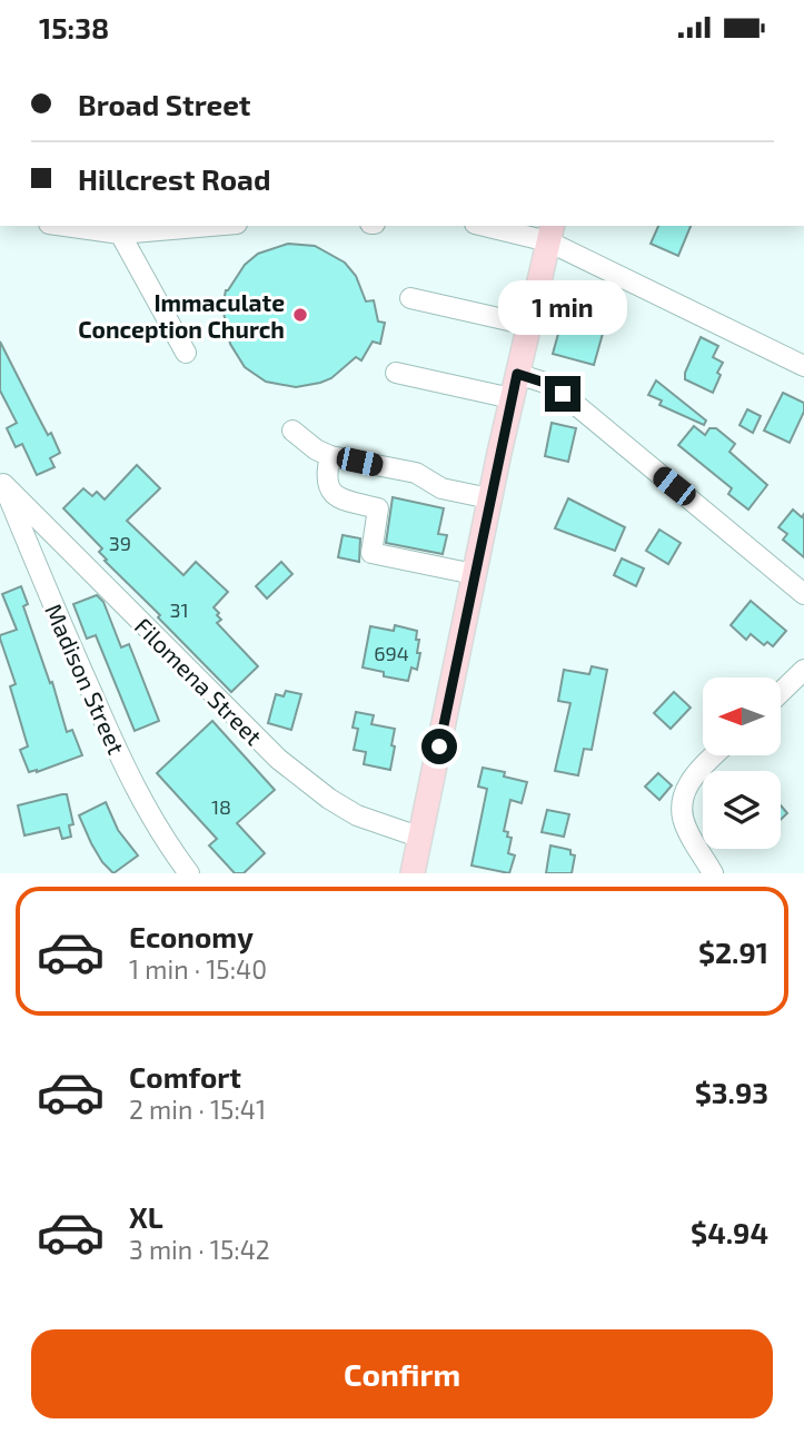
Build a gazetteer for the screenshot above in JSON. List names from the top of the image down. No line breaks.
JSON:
{"streets":{"street":["Madison Street","Filomena Street"]},"crossings":[["Madison Street","Filomena Street"]],"places":["Immaculate Conception Church"],"house_numbers":["39","31","694","18"],"north":"left","page":{"status":"15:38","banner":["Broad Street","Hillcrest Road"],"bubble":"1 min","list":[{"name":"Economy","note":"1 min · 15:40","value":"$2.91"},{"name":"Comfort","note":"2 min · 15:41","value":"$3.93"},{"name":"XL","note":"3 min · 15:42","value":"$4.94"}],"buttons":"Confirm"}}
